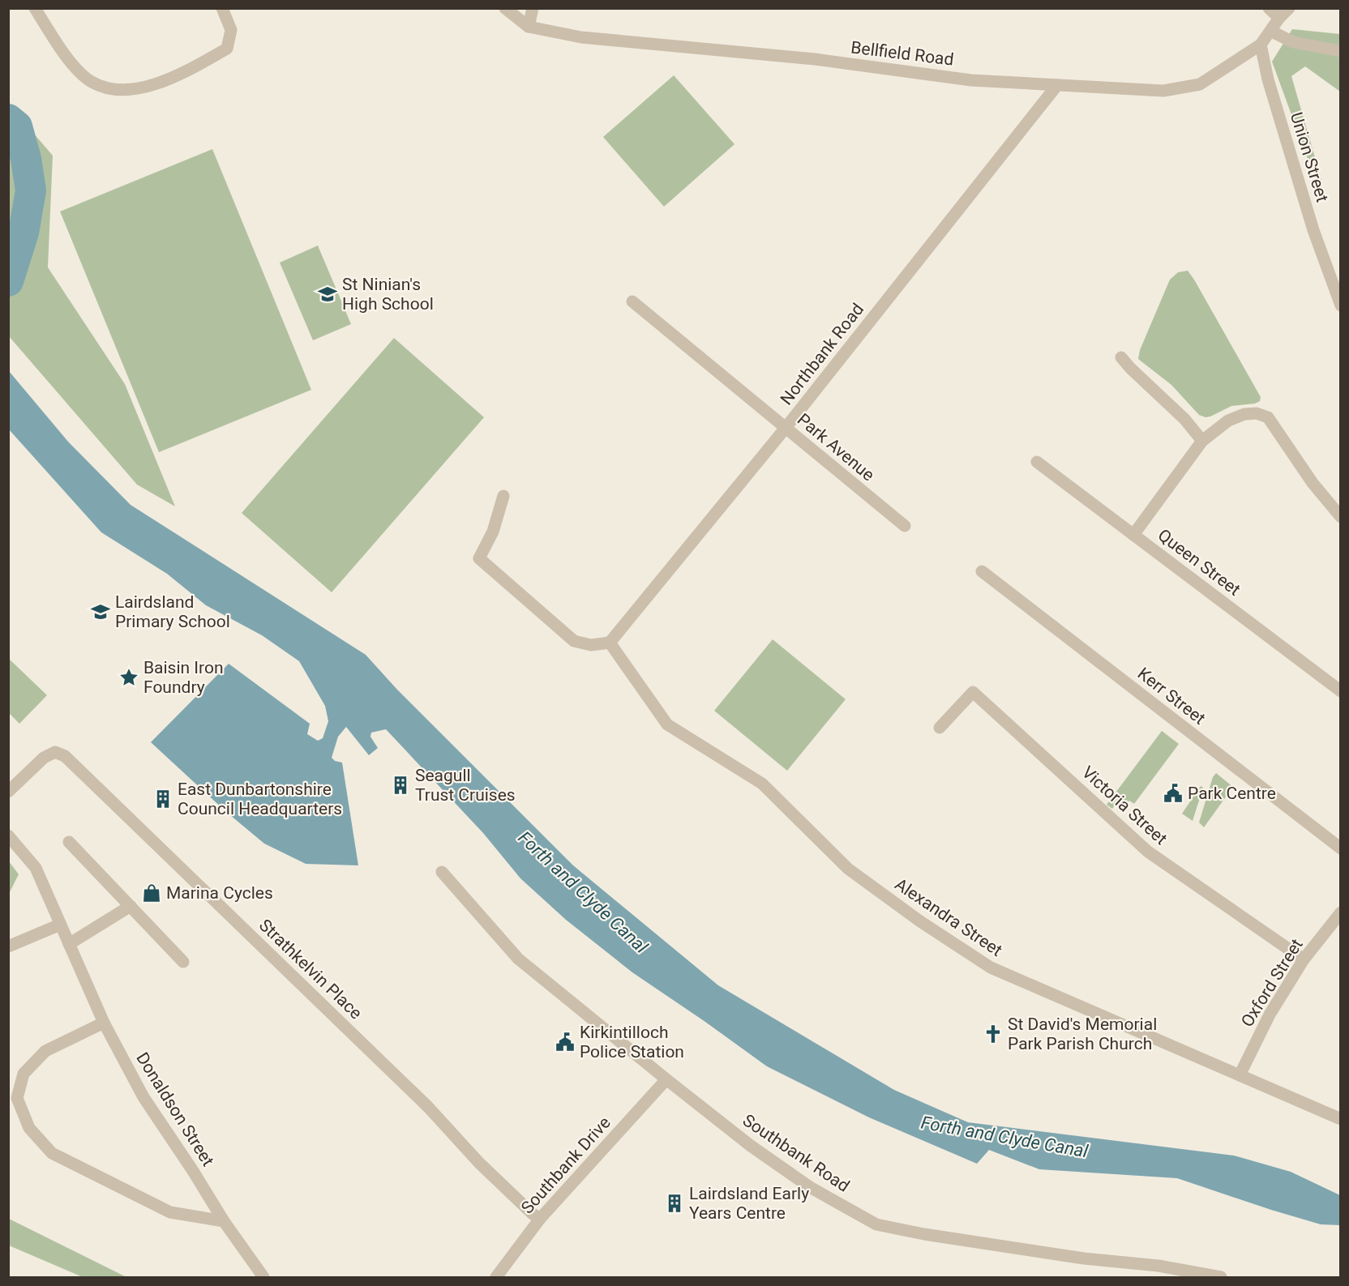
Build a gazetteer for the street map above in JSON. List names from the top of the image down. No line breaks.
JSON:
{"streets":{"street":["Bellfield Road","Union Street","Northbank Road","Park Avenue","Queen Street","Kerr Street","Victoria Street","Alexandra Street","Strathkelvin Place","Oxford Street","Donaldson Street","Southbank Road","Southbank Drive"]},"crossings":[["Bellfield Road","Union Street"],["Bellfield Road","Northbank Road"],["Northbank Road","Park Avenue"],["Northbank Road","Alexandra Street"],["Victoria Street","Oxford Street"],["Alexandra Street","Oxford Street"],["Strathkelvin Place","Southbank Drive"],["Southbank Road","Southbank Drive"]],"water":["Forth and Clyde Canal"],"places":{"school or university":["St Ninian's High School","Lairdsland Primary School"],"place":["Baisin Iron Foundry"],"building":["Seagull Trust Cruises","East Dunbartonshire Council Headquarters","Lairdsland Early Years Centre"],"public building":["Park Centre","Kirkintilloch Police Station"],"shop":["Marina Cycles"],"church":["St David's Memorial Park Parish Church"]}}
